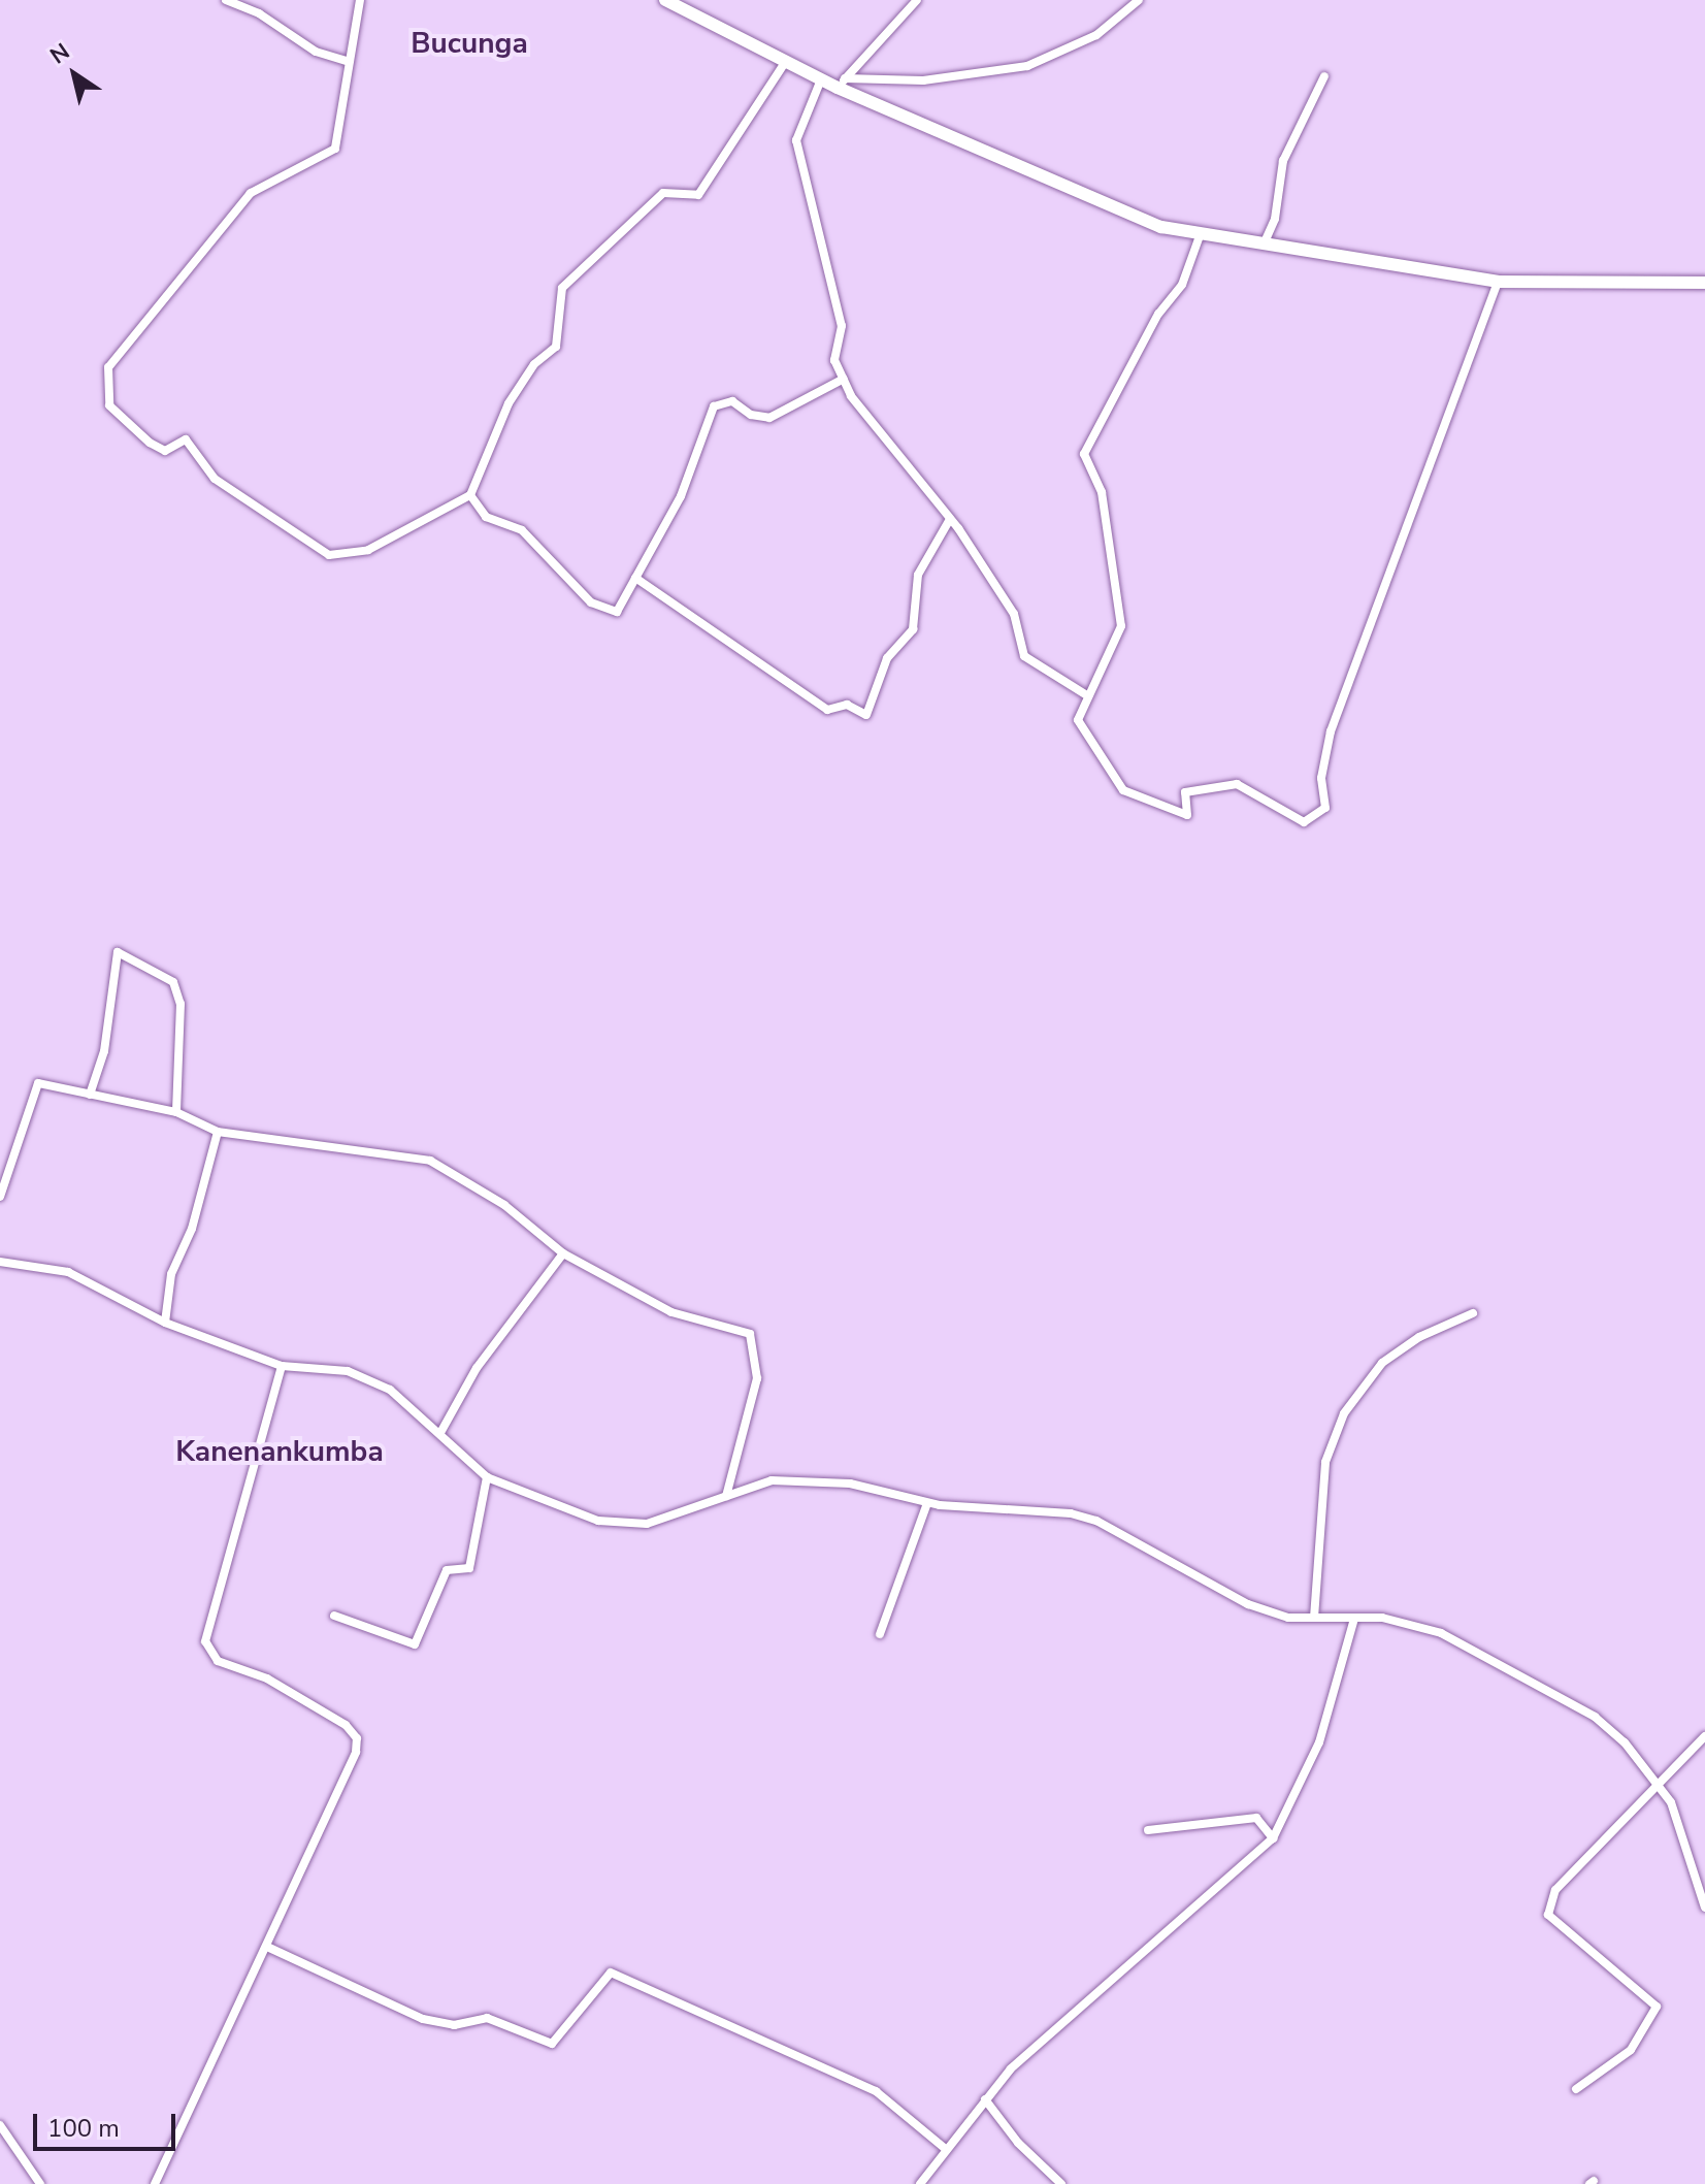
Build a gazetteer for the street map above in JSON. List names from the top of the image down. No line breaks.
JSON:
{"districts":["Bucunga","Kanenankumba"],"scale_bar":"100 m","north":"top left"}
